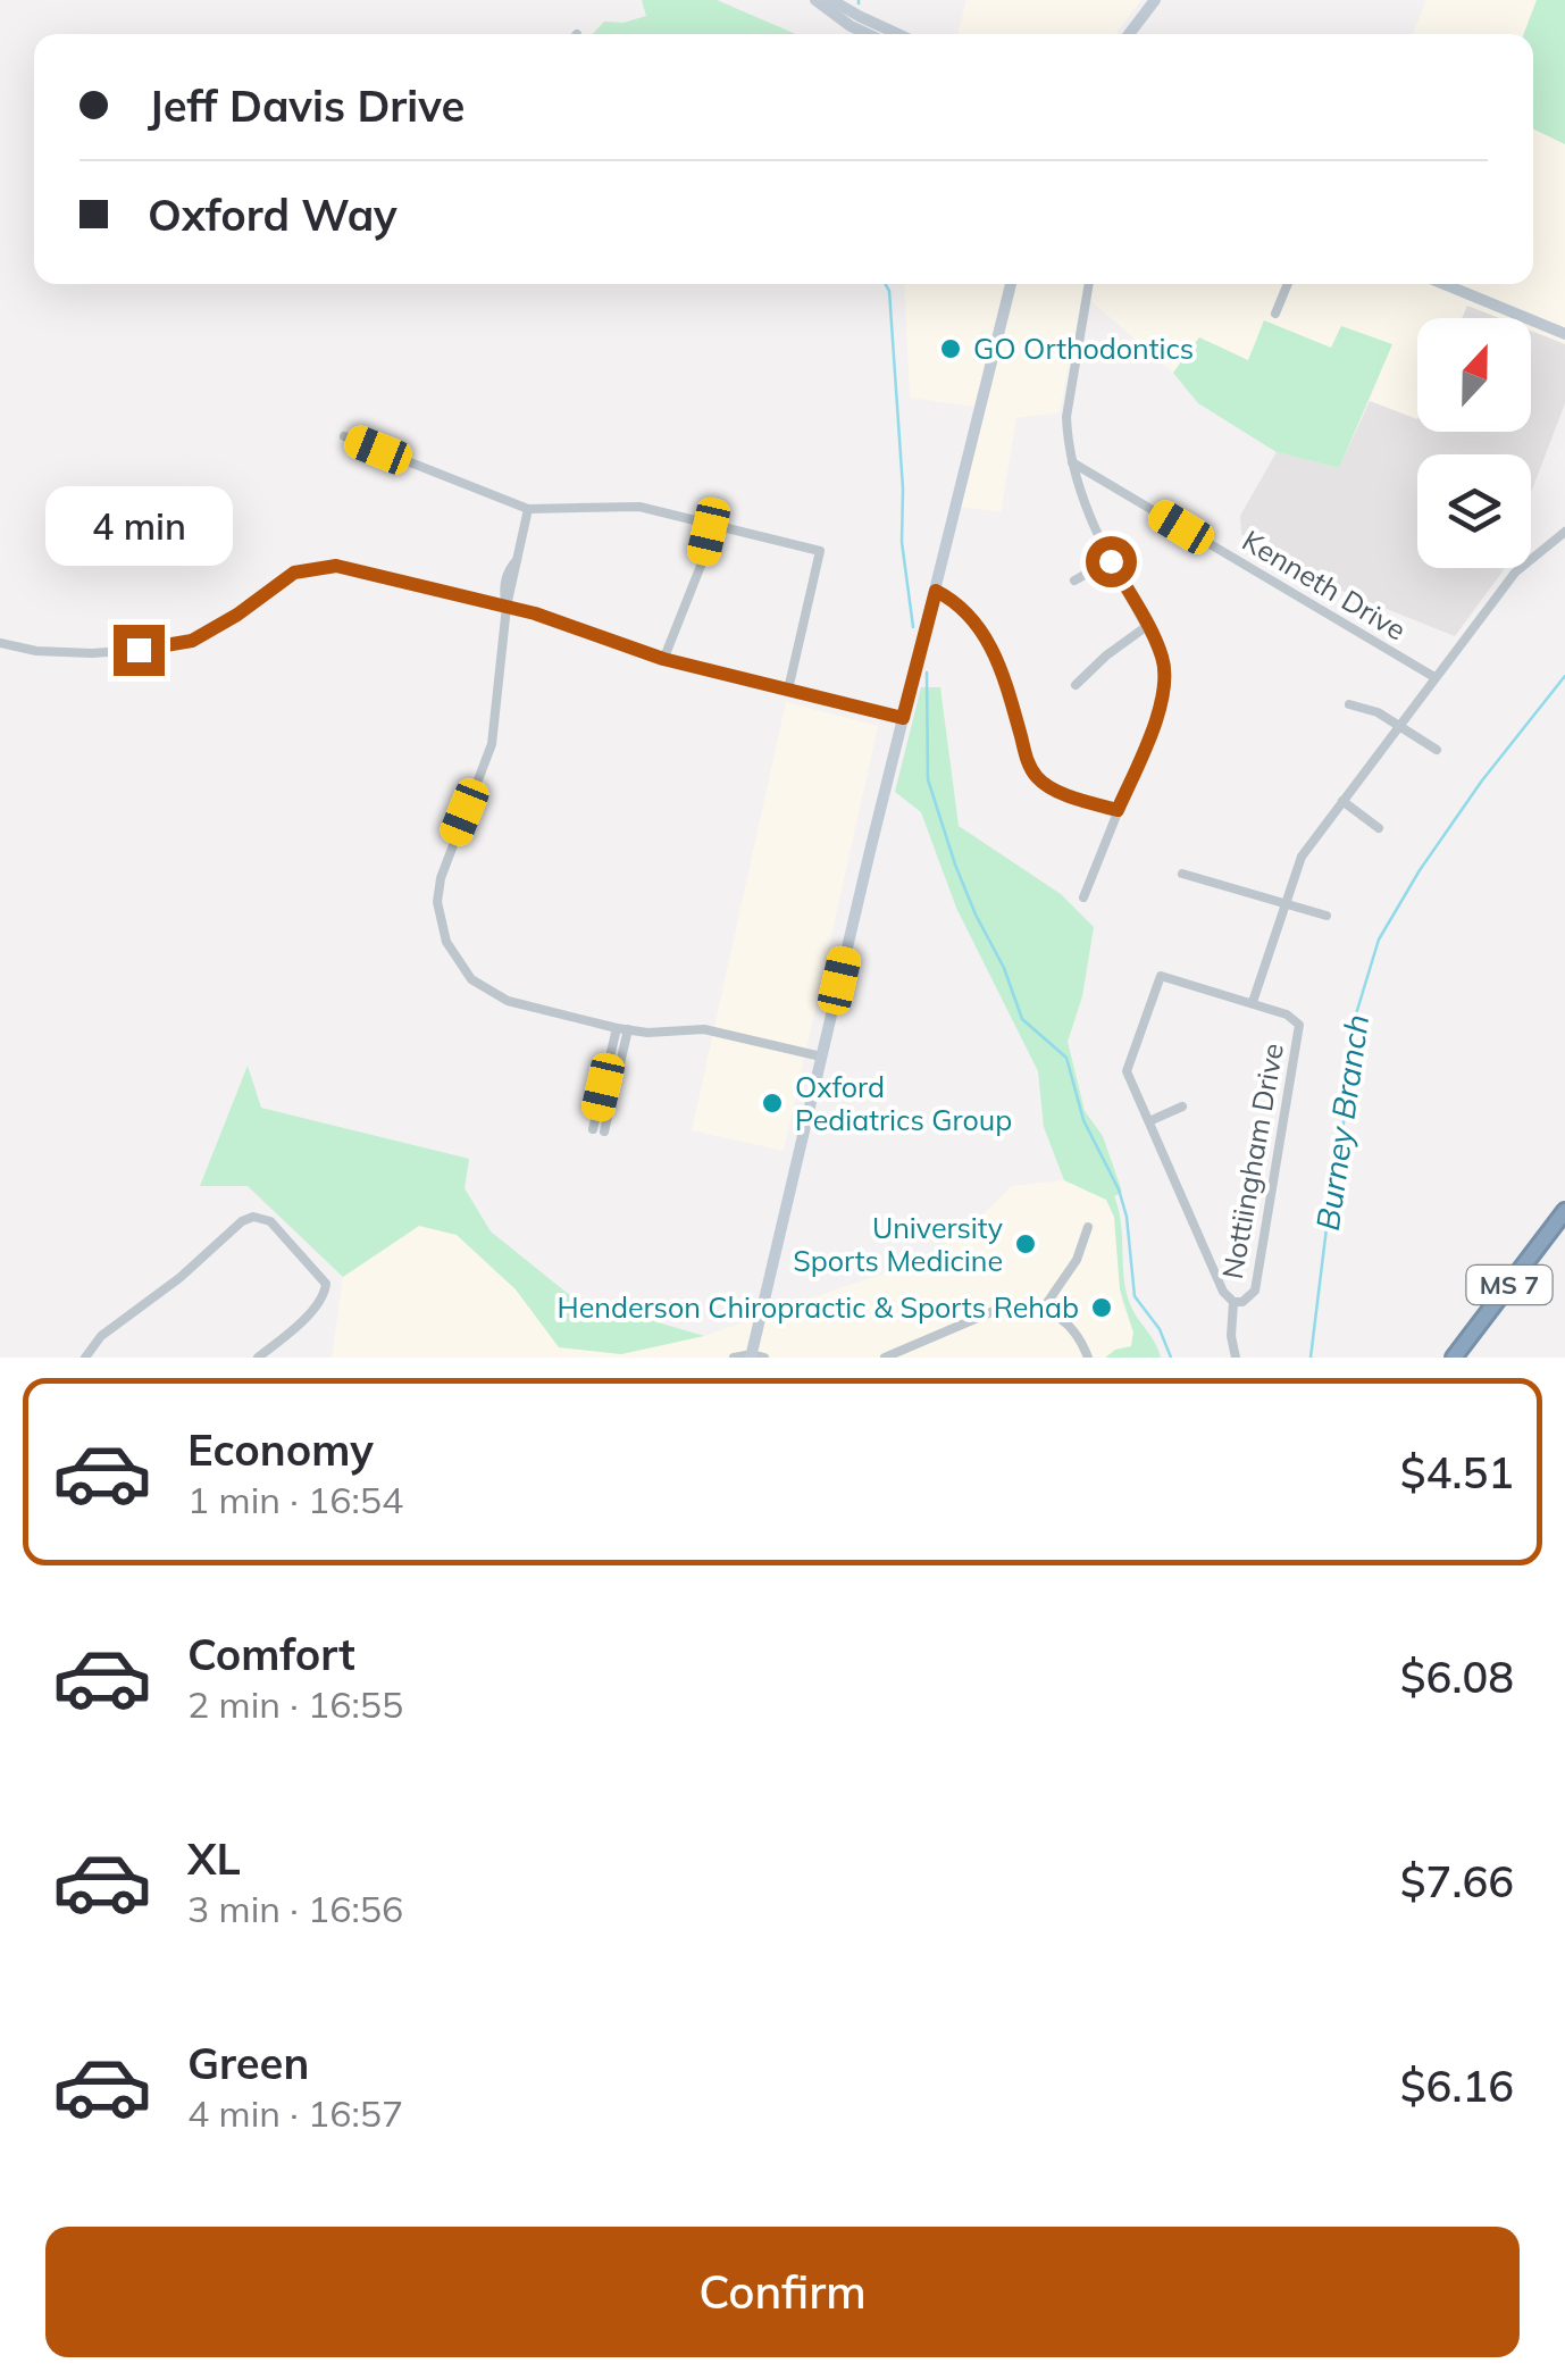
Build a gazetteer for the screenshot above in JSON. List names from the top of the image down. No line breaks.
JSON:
{"streets":{"highway":["MS 7"],"street":["Kenneth Drive","Nottiingham Drive"]},"crossings":[["Kenneth Drive","Nottiingham Drive"]],"water":["Burney Branch"],"places":["GO Orthodontics","Oxford Pediatrics Group","University Sports Medicine","Henderson Chiropractic & Sports Rehab"],"north":"top","page":{"banner":["Jeff Davis Drive","Oxford Way"],"bubble":"4 min","list":[{"name":"Economy","note":"1 min · 16:54","value":"$4.51"},{"name":"Comfort","note":"2 min · 16:55","value":"$6.08"},{"name":"XL","note":"3 min · 16:56","value":"$7.66"},{"name":"Green","note":"4 min · 16:57","value":"$6.16"}],"buttons":"Confirm"}}
